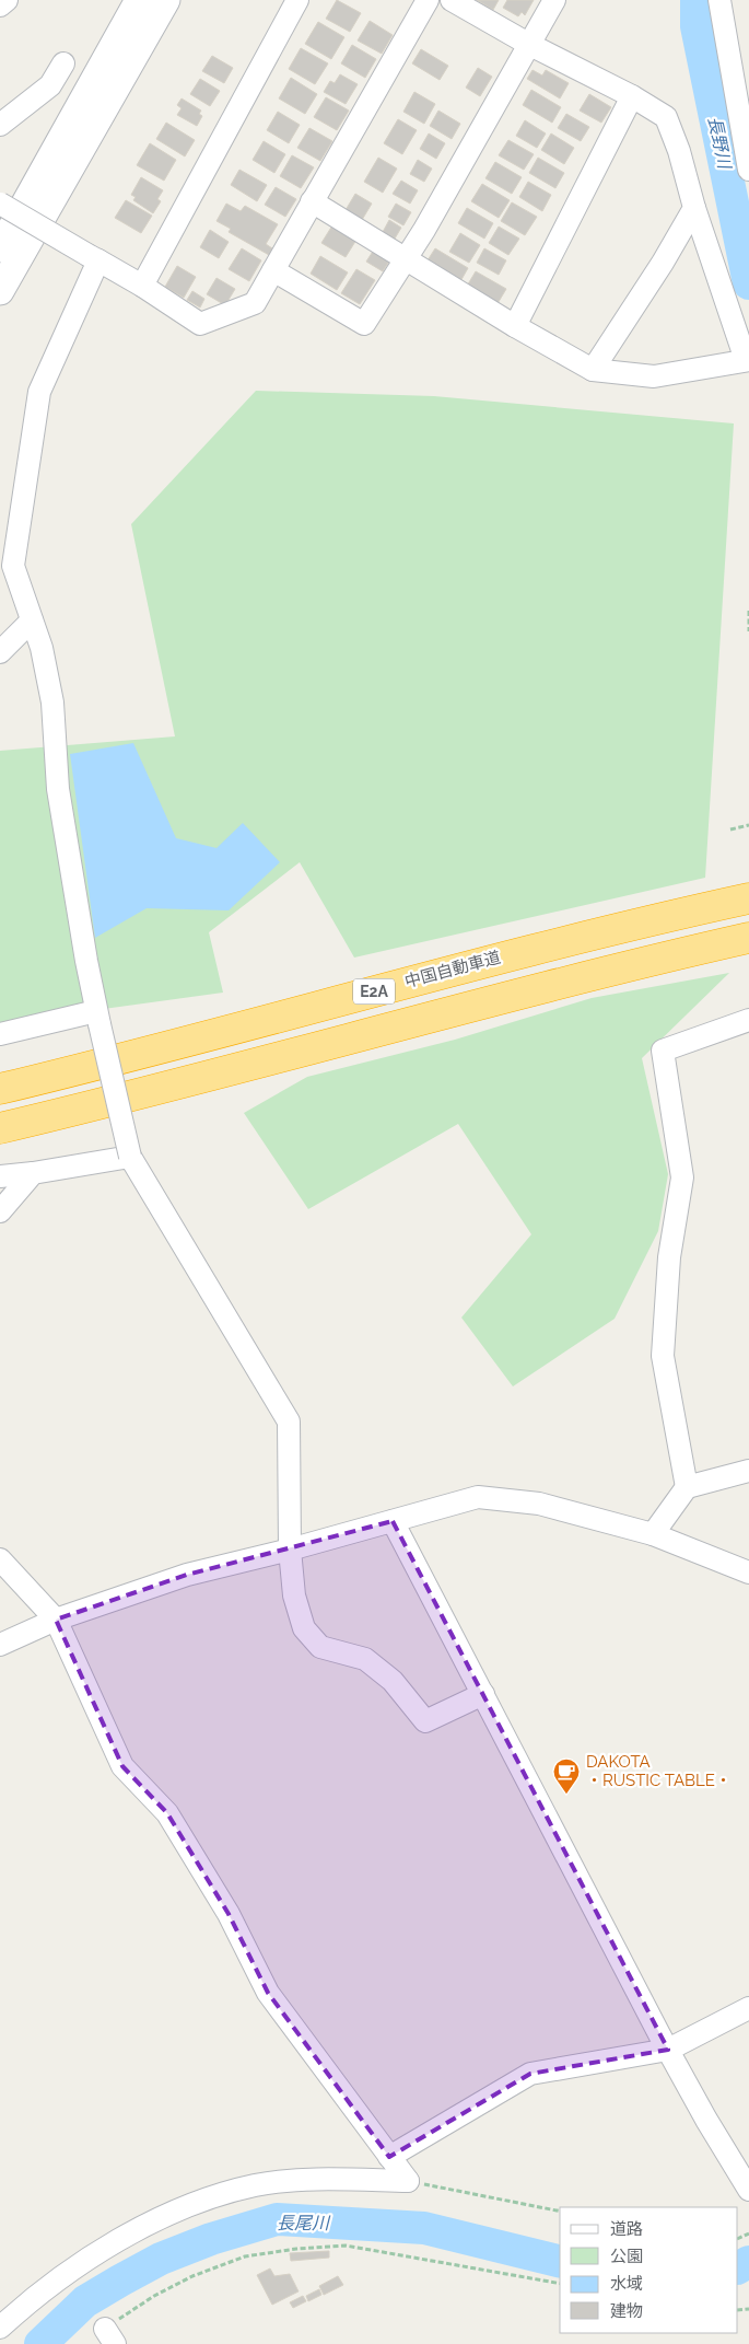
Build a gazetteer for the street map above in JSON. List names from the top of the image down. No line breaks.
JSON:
{"streets":{"highway":["中国自動車道","E2A"]},"water":["長野川","長尾川"],"places":{"cafe":["DAKOTA ・RUSTIC TABLE・"]},"legend":["道路","公園","水域","建物"]}
